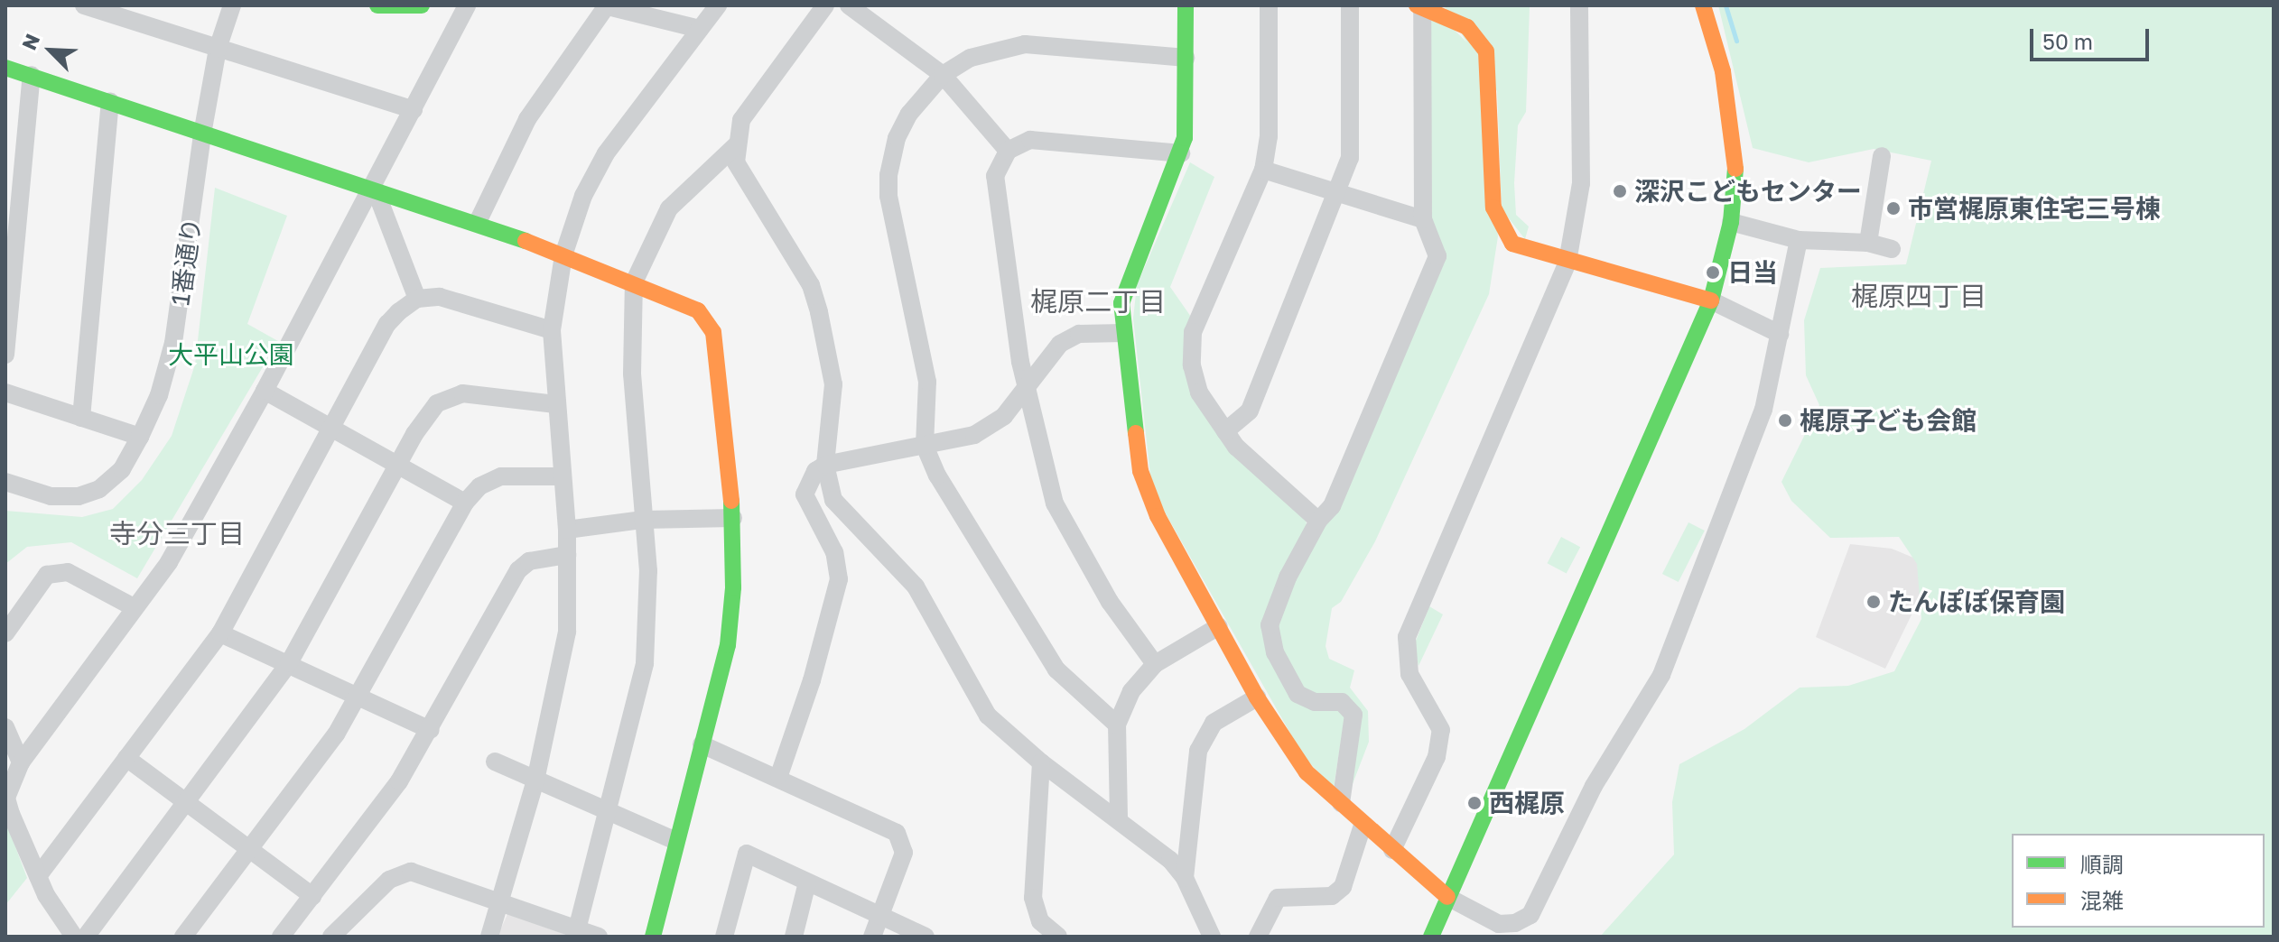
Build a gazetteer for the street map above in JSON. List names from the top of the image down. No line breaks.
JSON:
{"streets":{"street":["1番通り"]},"districts":["梶原四丁目","梶原二丁目","寺分三丁目"],"parks":["大平山公園"],"places":["深沢こどもセンター","市営梶原東住宅三号棟","日当","梶原子ども会館","たんぽぽ保育園","西梶原"],"legend":["順調","混雑"],"scale_bar":"50 m","north":"top left"}
